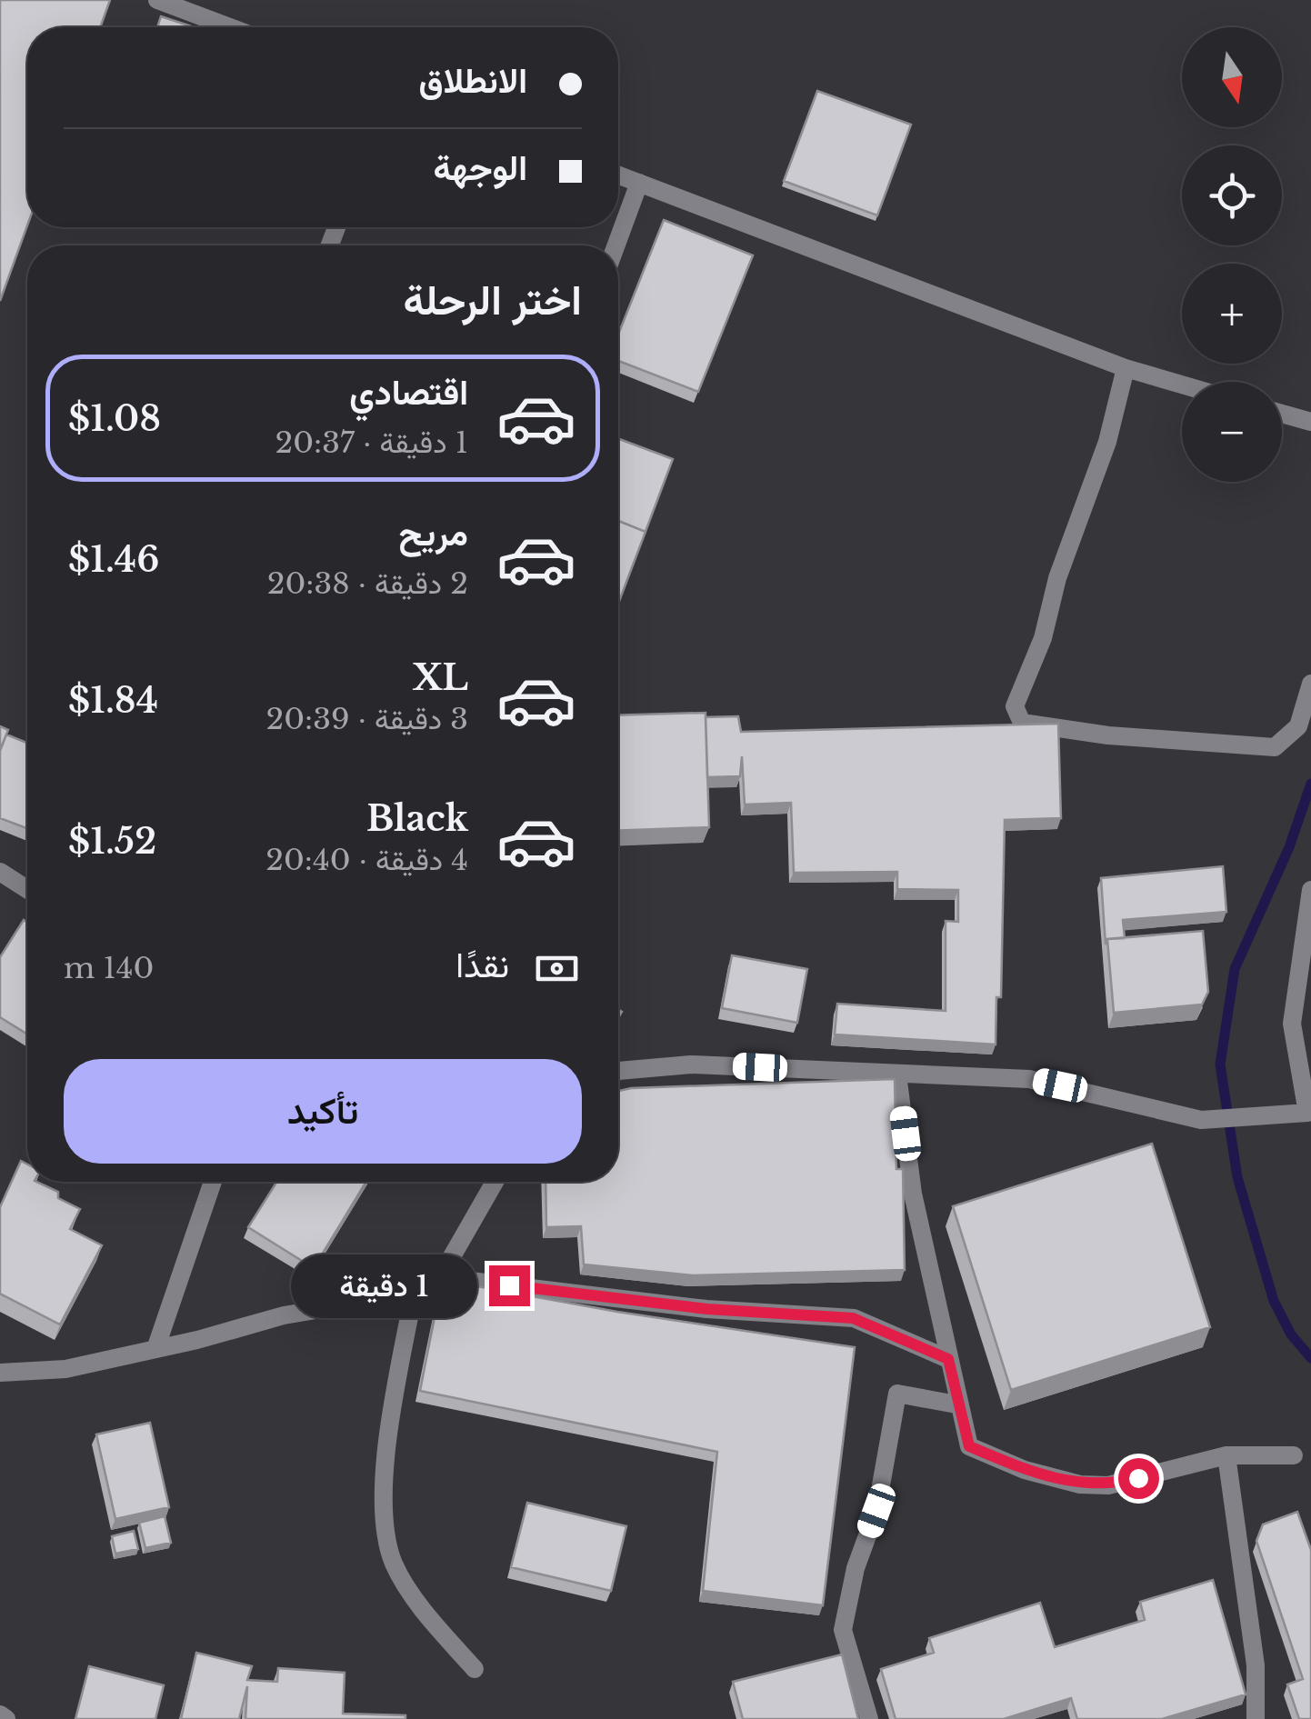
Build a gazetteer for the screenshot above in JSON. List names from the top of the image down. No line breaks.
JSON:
{"north":"bottom","page":{"map_buttons":["+","−"],"banner":["الانطلاق","الوجهة"],"heading":"اختر الرحلة","list":[{"name":"اقتصادي","note":"1 دقيقة · 20:37","value":"$1.08"},{"name":"مريح","note":"2 دقيقة · 20:38","value":"$1.46"},{"name":"XL","note":"3 دقيقة · 20:39","value":"$1.84"},{"name":"Black","note":"4 دقيقة · 20:40","value":"$1.52"}],"pay":["نقدًا","140 m"],"buttons":"تأكيد","bubble":"1 دقيقة"}}
